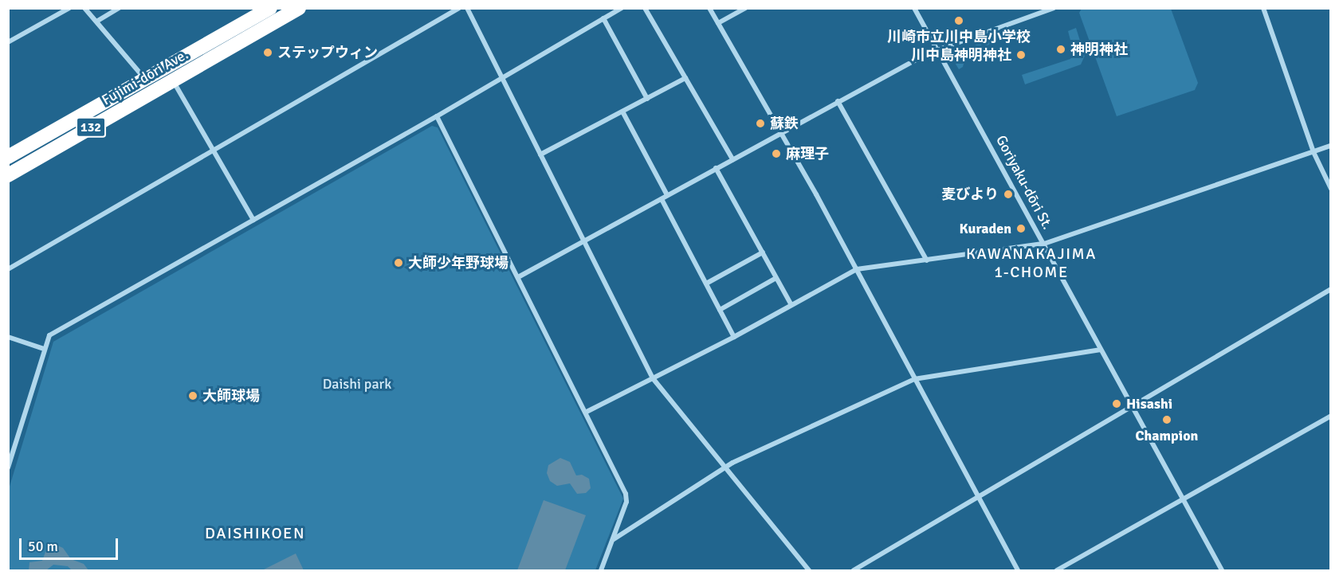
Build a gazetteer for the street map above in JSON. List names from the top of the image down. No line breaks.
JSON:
{"streets":{"highway":["Fujimi-dōri Ave.","132"],"street":["Goriyaku-dōri St."]},"districts":["KAWANAKAJIMA 1-CHOME","DAISHIKOEN"],"parks":["Daishi park"],"places":["川崎市立川中島小学校","神明神社","ステップウィン","川中島神明神社","蘇鉄","麻理子","麦びより","Kuraden","大師少年野球場","大師球場","Hisashi","Champion"],"scale_bar":"50 m"}
